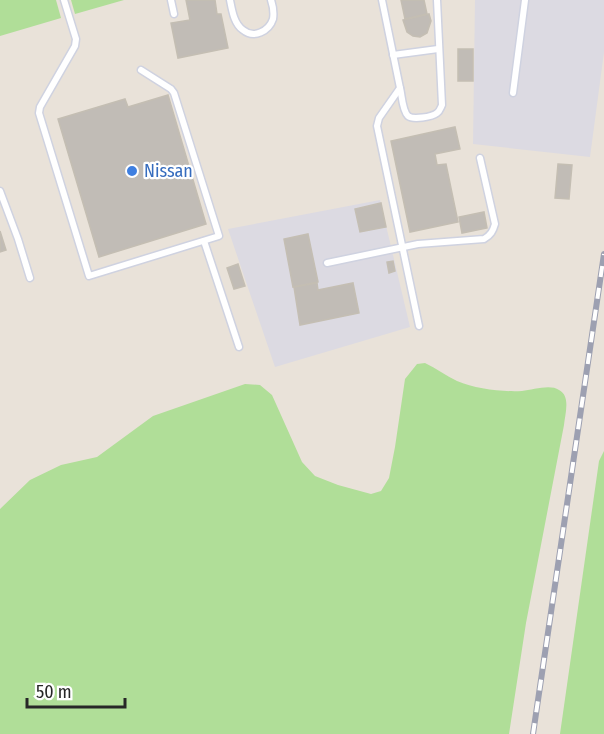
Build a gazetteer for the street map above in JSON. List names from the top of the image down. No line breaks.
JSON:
{"places":["Nissan"],"scale_bar":"50 m"}
